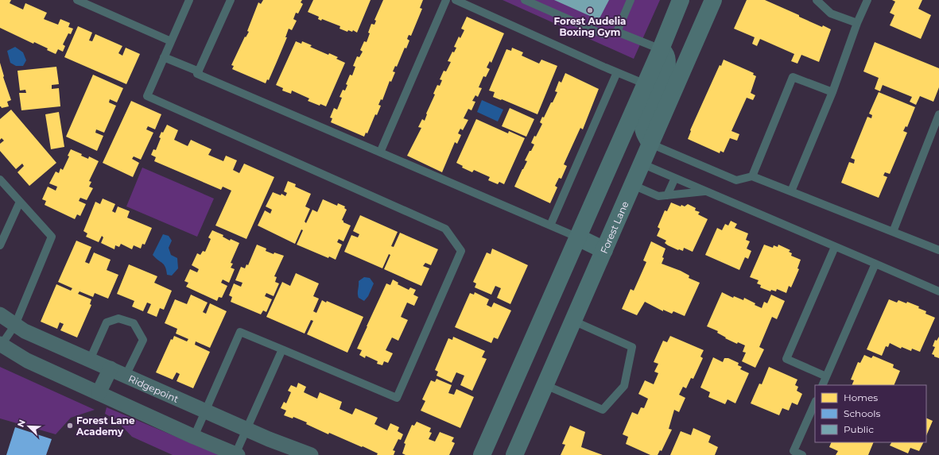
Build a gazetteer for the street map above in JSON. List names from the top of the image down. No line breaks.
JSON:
{"streets":{"main road":["Forest Lane"],"street":["Ridgepoint"]},"places":["Forest Audelia Boxing Gym","Forest Lane Academy"],"legend":["Homes","Schools","Public"],"north":"top left"}
